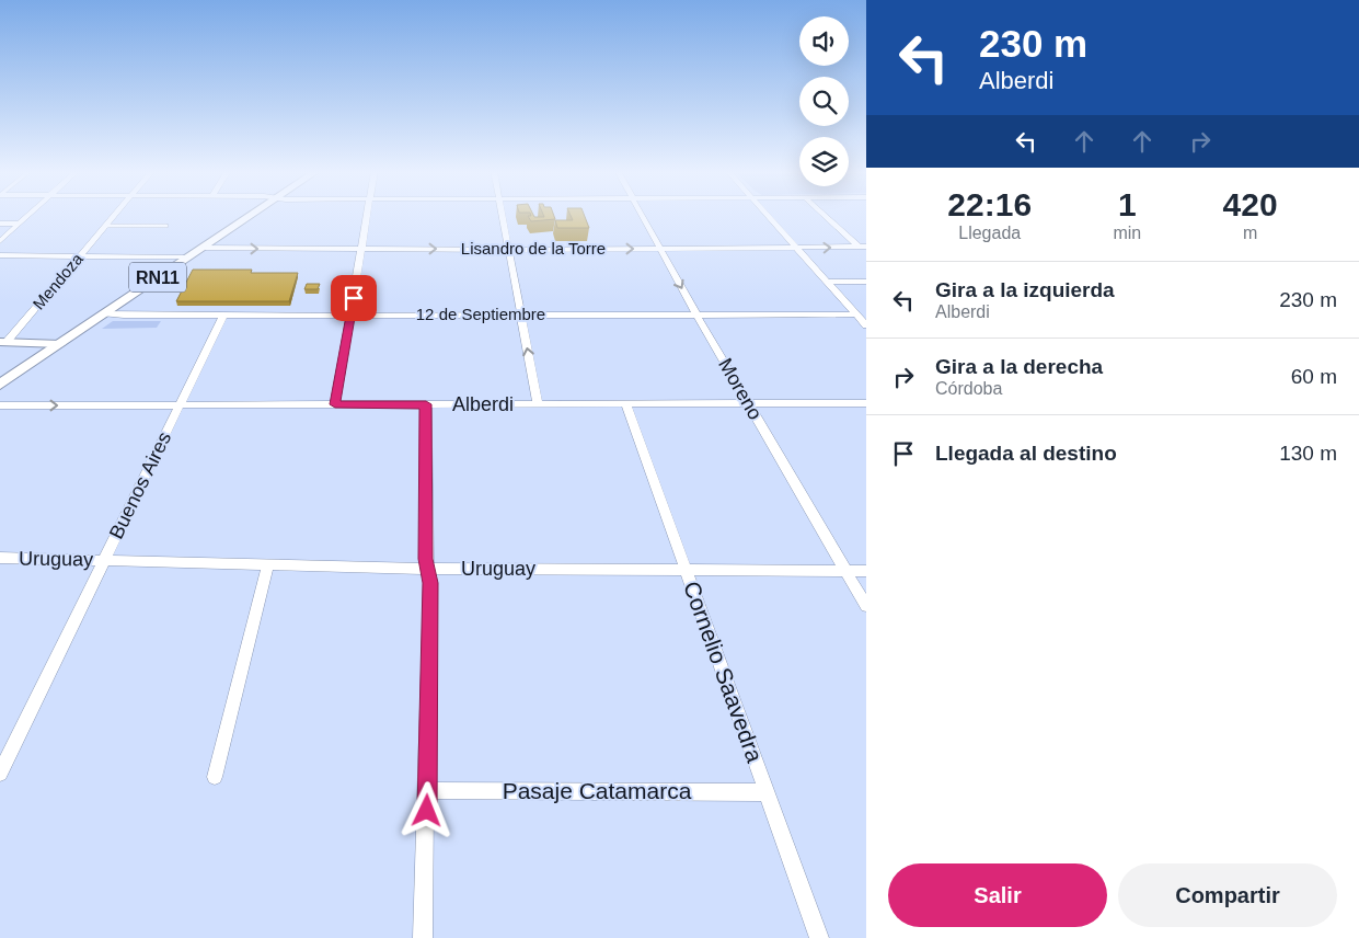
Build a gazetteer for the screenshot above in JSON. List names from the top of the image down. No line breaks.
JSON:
{"streets":{"main road":["RN11"],"street":["Lisandro de la Torre","Mendoza","12 de Septiembre","Moreno","Alberdi","Buenos Aires","Uruguay","Cornelio Saavedra","Pasaje Catamarca"]},"crossings":[["Lisandro de la Torre","RN11"],["Lisandro de la Torre","Moreno"],["RN11","12 de Septiembre"],["12 de Septiembre","Moreno"],["12 de Septiembre","Buenos Aires"],["Moreno","Alberdi"],["Moreno","Uruguay"],["Alberdi","Buenos Aires"],["Alberdi","Cornelio Saavedra"],["Buenos Aires","Uruguay"],["Uruguay","Cornelio Saavedra"],["Cornelio Saavedra","Pasaje Catamarca"]],"one_way":["Lisandro de la Torre"],"page":{"turn":["230 m","Alberdi"],"eta":["22:16","Llegada","1","min","420","m"],"list":[{"name":"Gira a la izquierda","note":"Alberdi","value":"230 m"},{"name":"Gira a la derecha","note":"Córdoba","value":"60 m"},{"name":"Llegada al destino","value":"130 m"}],"buttons":["Salir","Compartir"]}}
